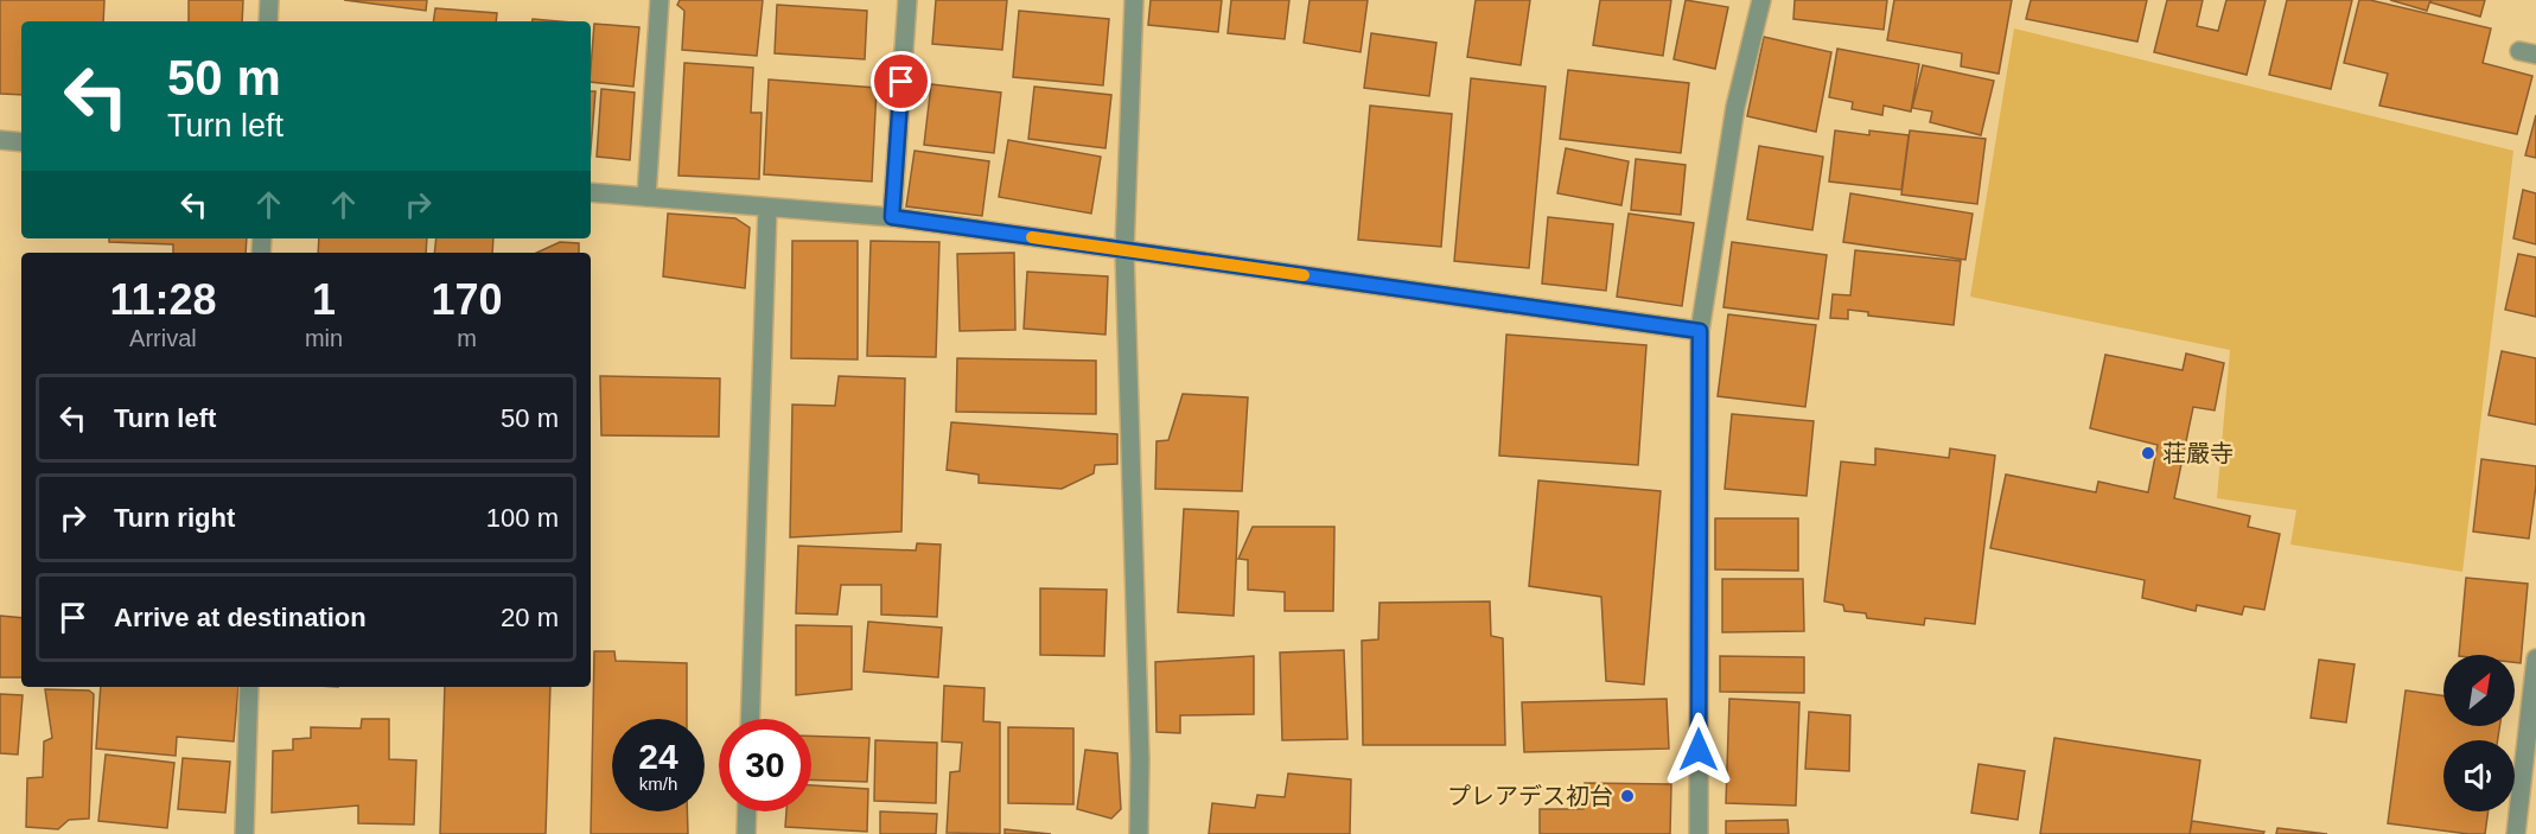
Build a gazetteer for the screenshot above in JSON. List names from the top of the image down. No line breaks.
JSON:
{"places":["荘嚴寺","プレアデス初台"],"north":"top right","page":{"turn":["50 m","Turn left"],"eta":["11:28","Arrival","1","min","170","m"],"list":[{"name":"Turn left","value":"50 m"},{"name":"Turn right","value":"100 m"},{"name":"Arrive at destination","value":"20 m"}],"speed":"24 km/h","limit":"30"}}
